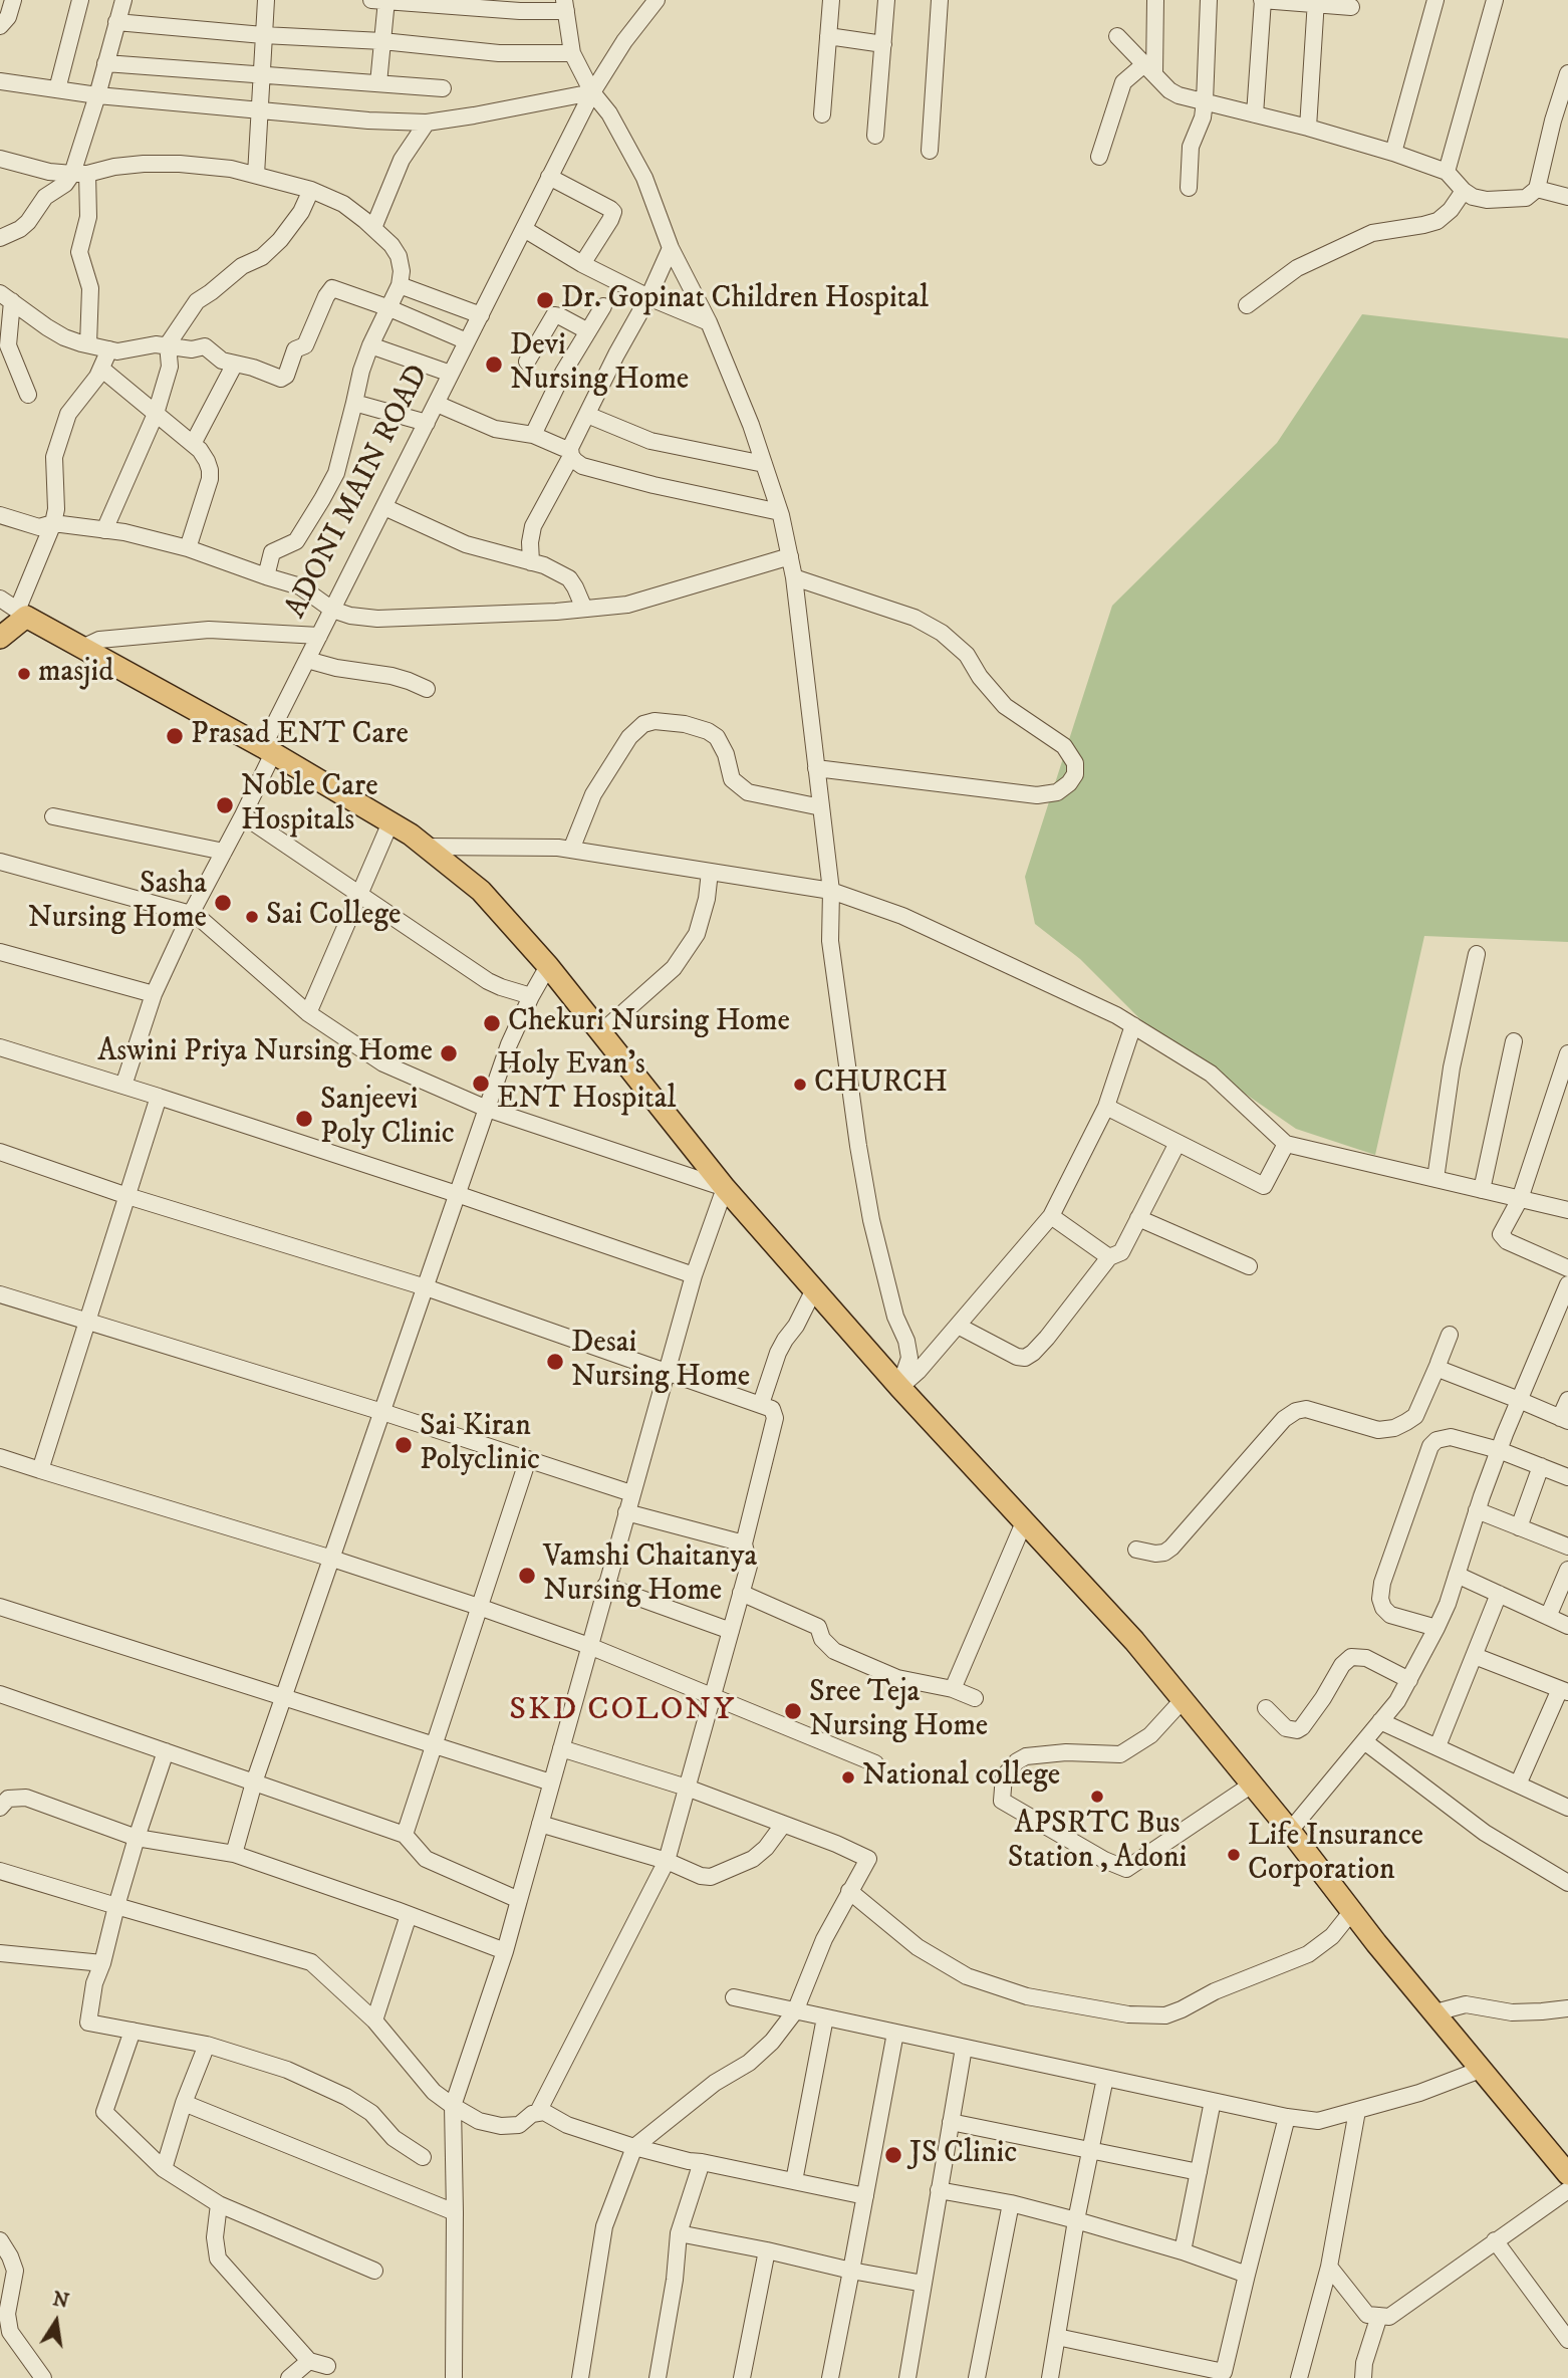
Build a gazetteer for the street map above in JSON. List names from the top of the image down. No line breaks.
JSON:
{"streets":{"street":["ADONI MAIN ROAD"]},"districts":["SKD COLONY"],"places":["Dr. Gopinat Children Hospital","Devi Nursing Home","masjid","Prasad ENT Care","Noble Care Hospitals","Sasha Nursing Home","Sai College","Chekuri Nursing Home","Aswini Priya Nursing Home","Holy Evan's ENT Hospital","CHURCH","Sanjeevi Poly Clinic","Desai Nursing Home","Sai Kiran Polyclinic","Vamshi Chaitanya Nursing Home","Sree Teja Nursing Home","National college","APSRTC Bus Station , Adoni","Life Insurance Corporation","JS Clinic"],"north":"top"}
